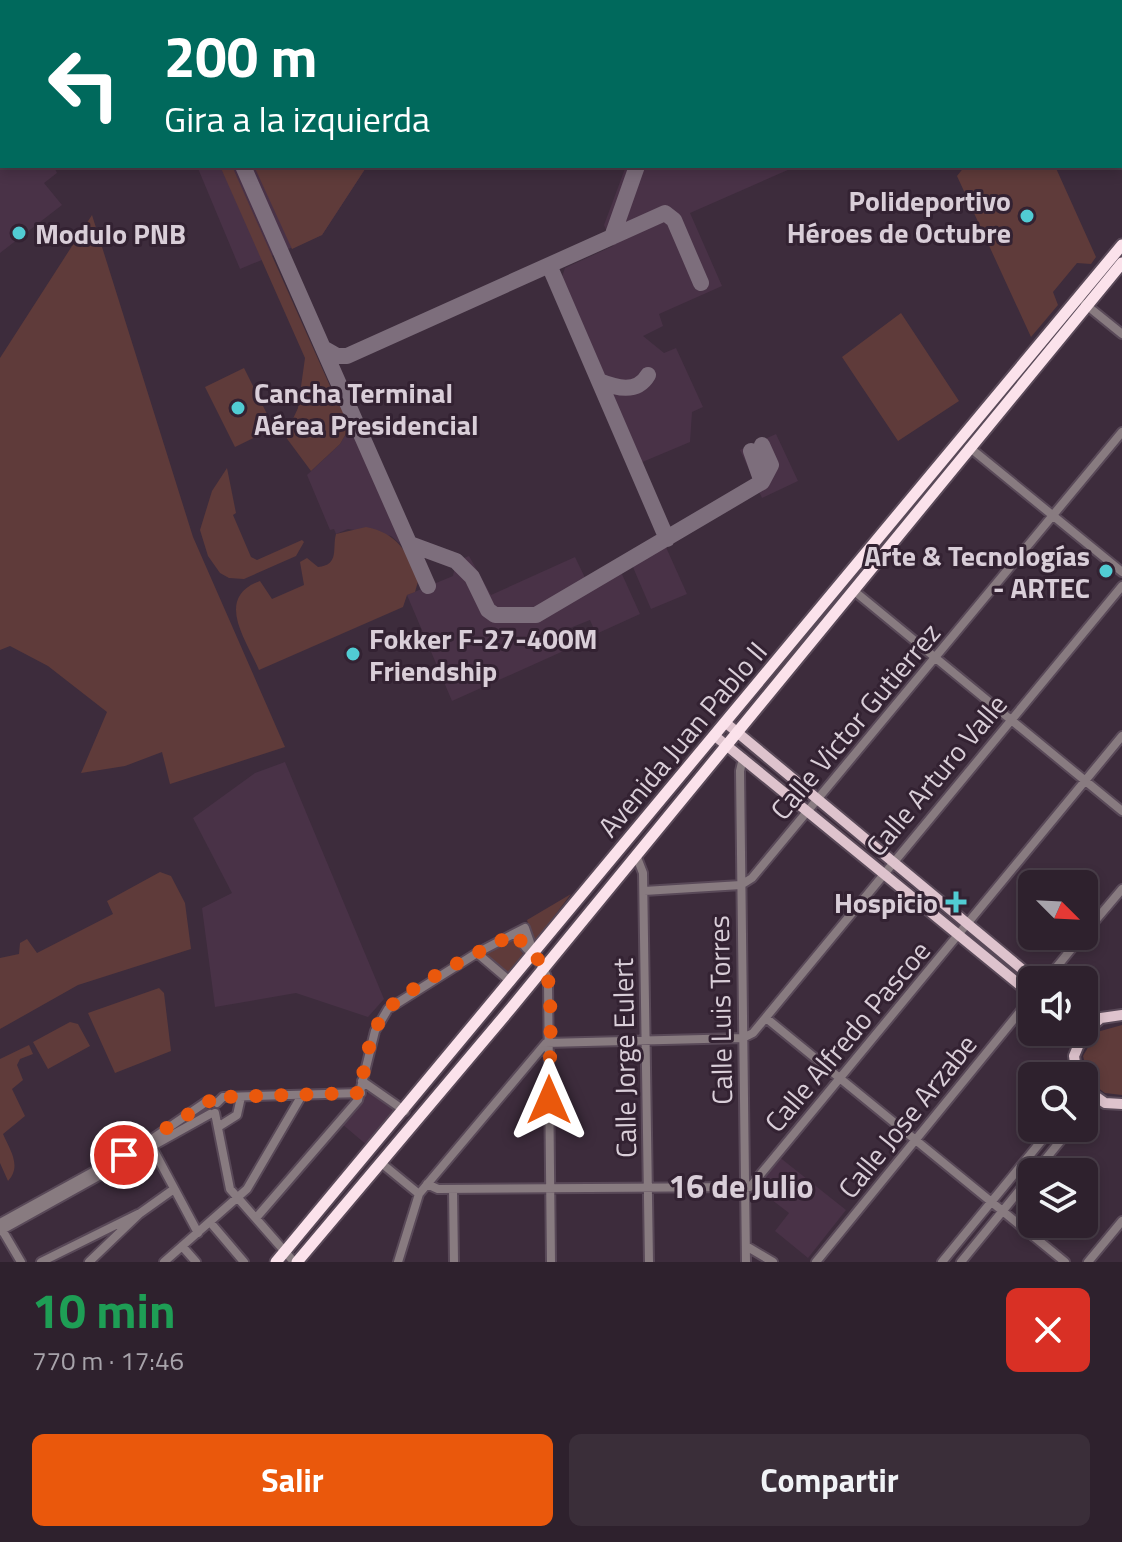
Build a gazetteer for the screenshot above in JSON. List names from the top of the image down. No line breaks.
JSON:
{"streets":{"highway":["Avenida Juan Pablo II"],"street":["Calle Victor Gutierrez","Calle Arturo Valle","Calle Luis Torres","Calle Alfredo Pascoe","Calle Jorge Eulert","Calle Jose Arzabe"]},"crossings":[["Calle Victor Gutierrez","Calle Luis Torres"],["Avenida Juan Pablo II","Calle Jorge Eulert"],["Calle Arturo Valle","Calle Luis Torres"],["Calle Luis Torres","Calle Alfredo Pascoe"]],"districts":["16 de Julio"],"places":{"other":["Polideportivo Héroes de Octubre","Modulo PNB","Cancha Terminal Aérea Presidencial","Arte & Tecnologías - ARTEC","Fokker F-27-400M Friendship"],"health":["Hospicio"]},"north":"bottom right","page":{"turn":["200 m","Gira a la izquierda"],"heading":["10 min","770 m · 17:46"],"buttons":["Salir","Compartir"]}}
